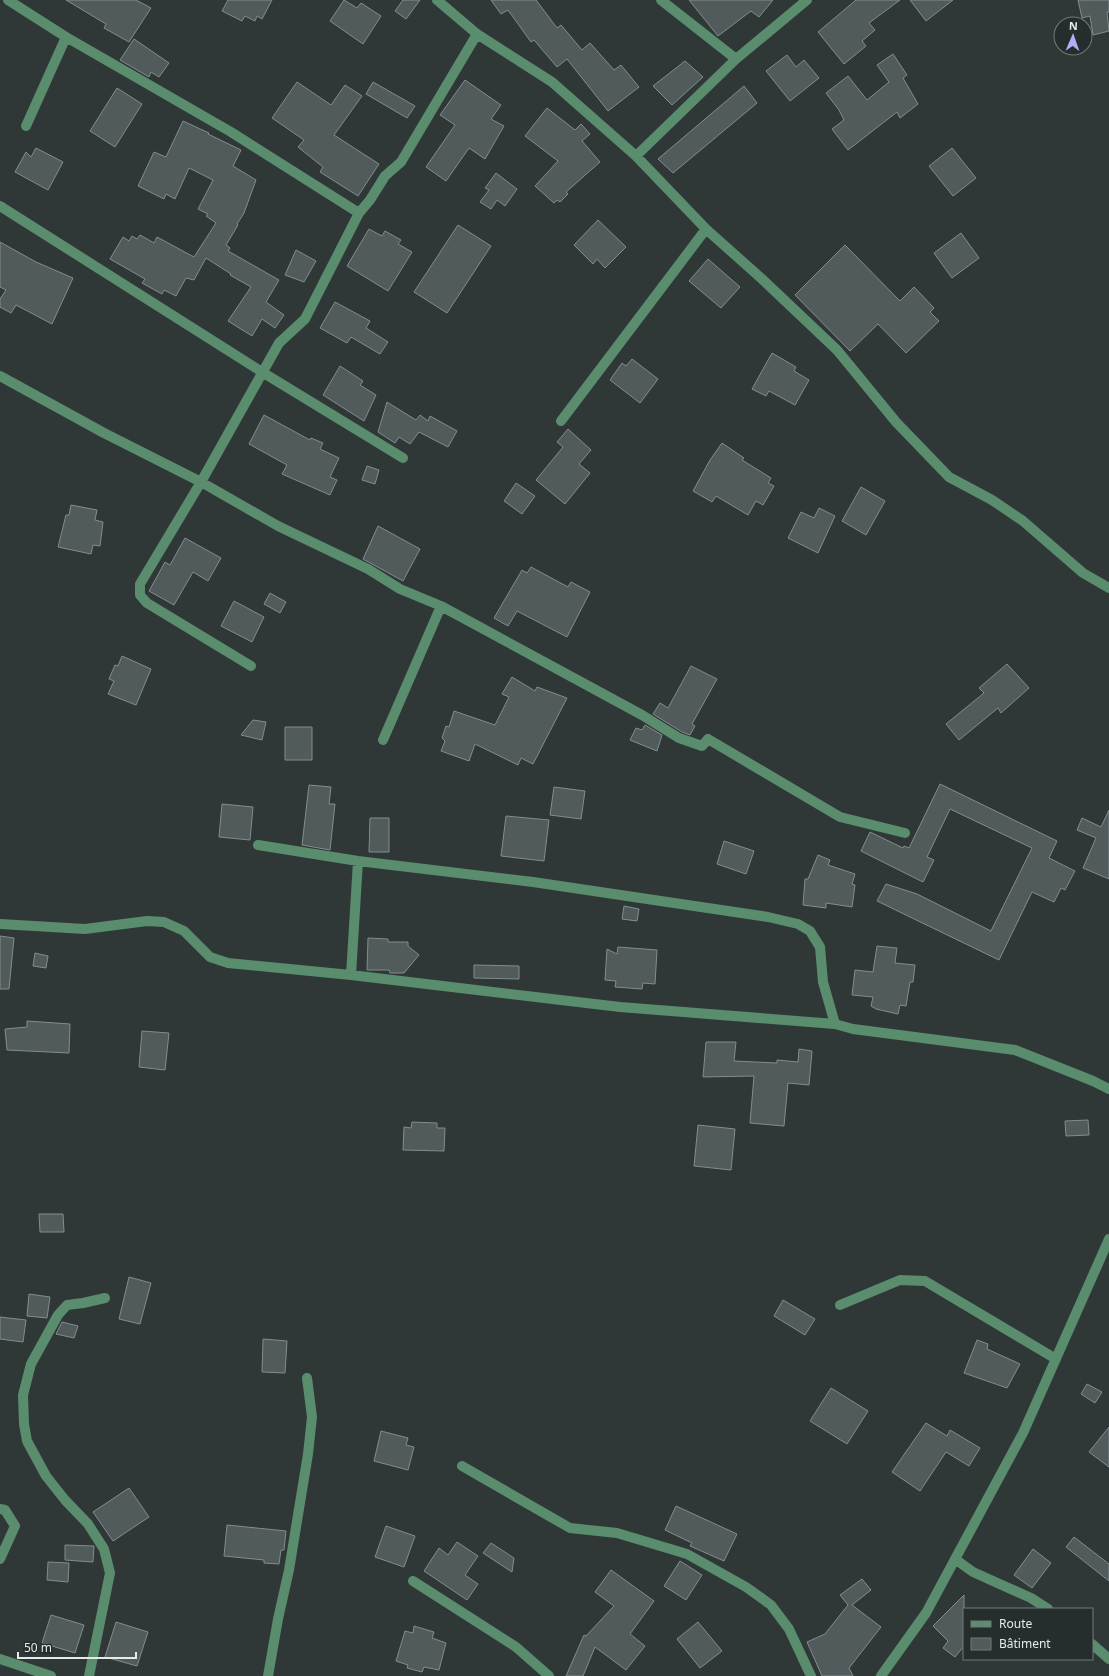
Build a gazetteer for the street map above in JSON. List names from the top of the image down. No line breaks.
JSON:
{"legend":["Route","Bâtiment"],"scale_bar":"50 m","north":"top"}
